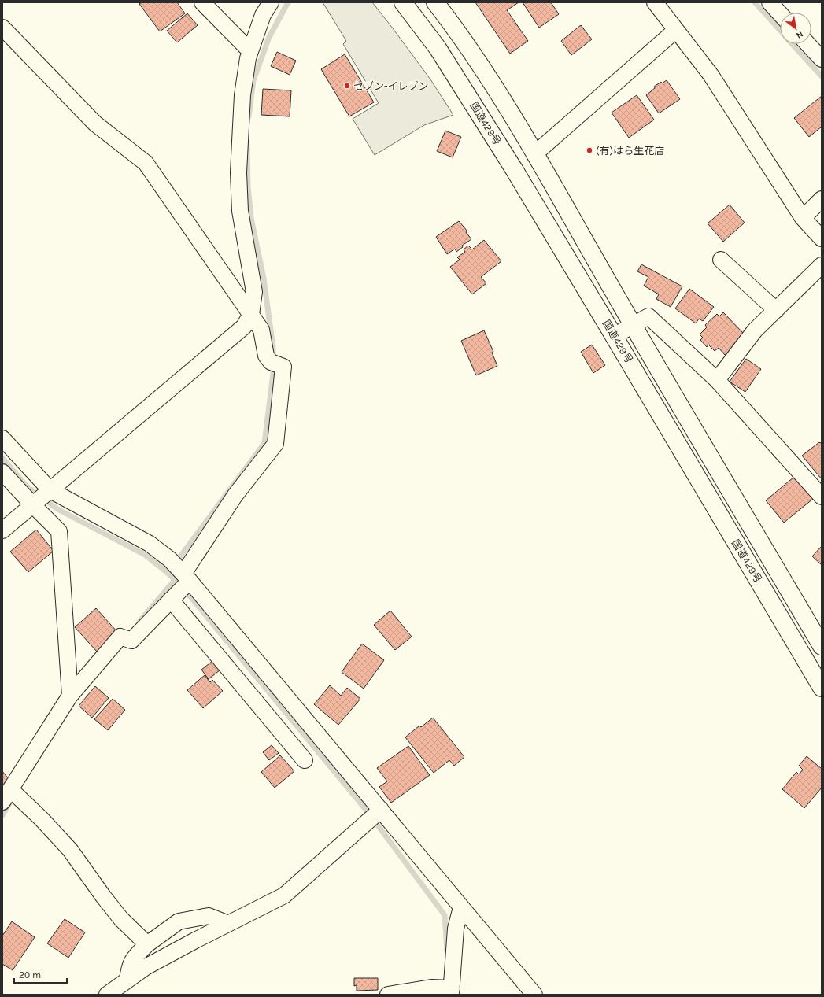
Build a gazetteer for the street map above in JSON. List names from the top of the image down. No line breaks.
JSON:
{"streets":{"highway":["国道429号"]},"places":["セブン-イレブン","(有)はら生花店"],"scale_bar":"20 m","north":"bottom right"}
